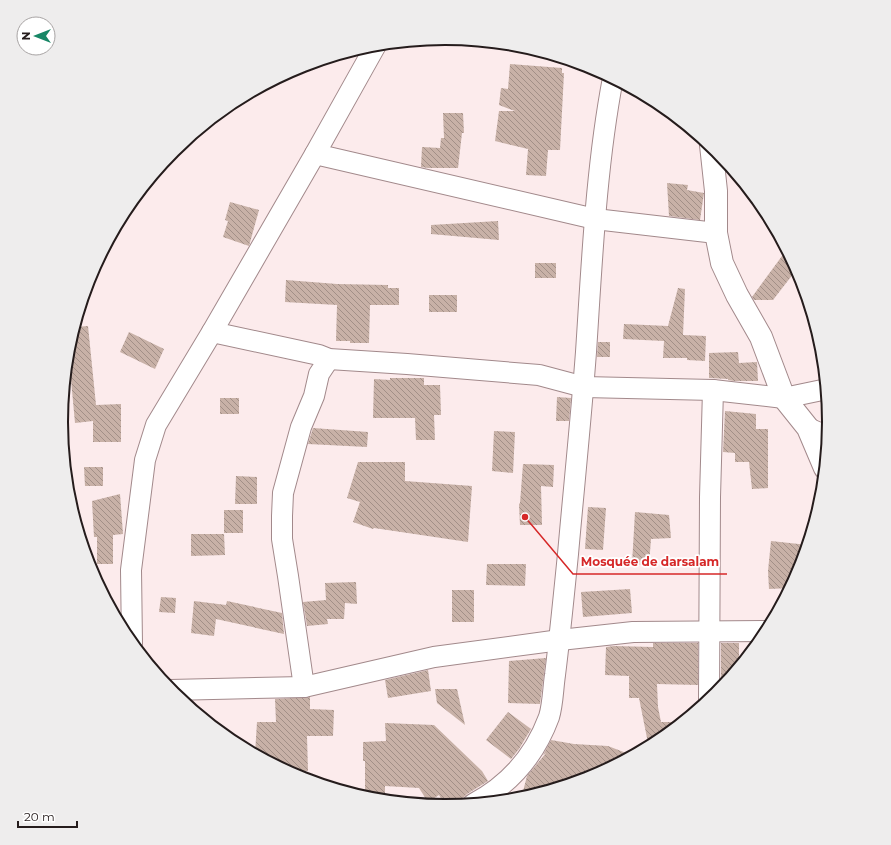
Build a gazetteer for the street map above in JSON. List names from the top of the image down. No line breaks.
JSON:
{"places":["Mosquée de darsalam"],"scale_bar":"20 m","north":"left"}
